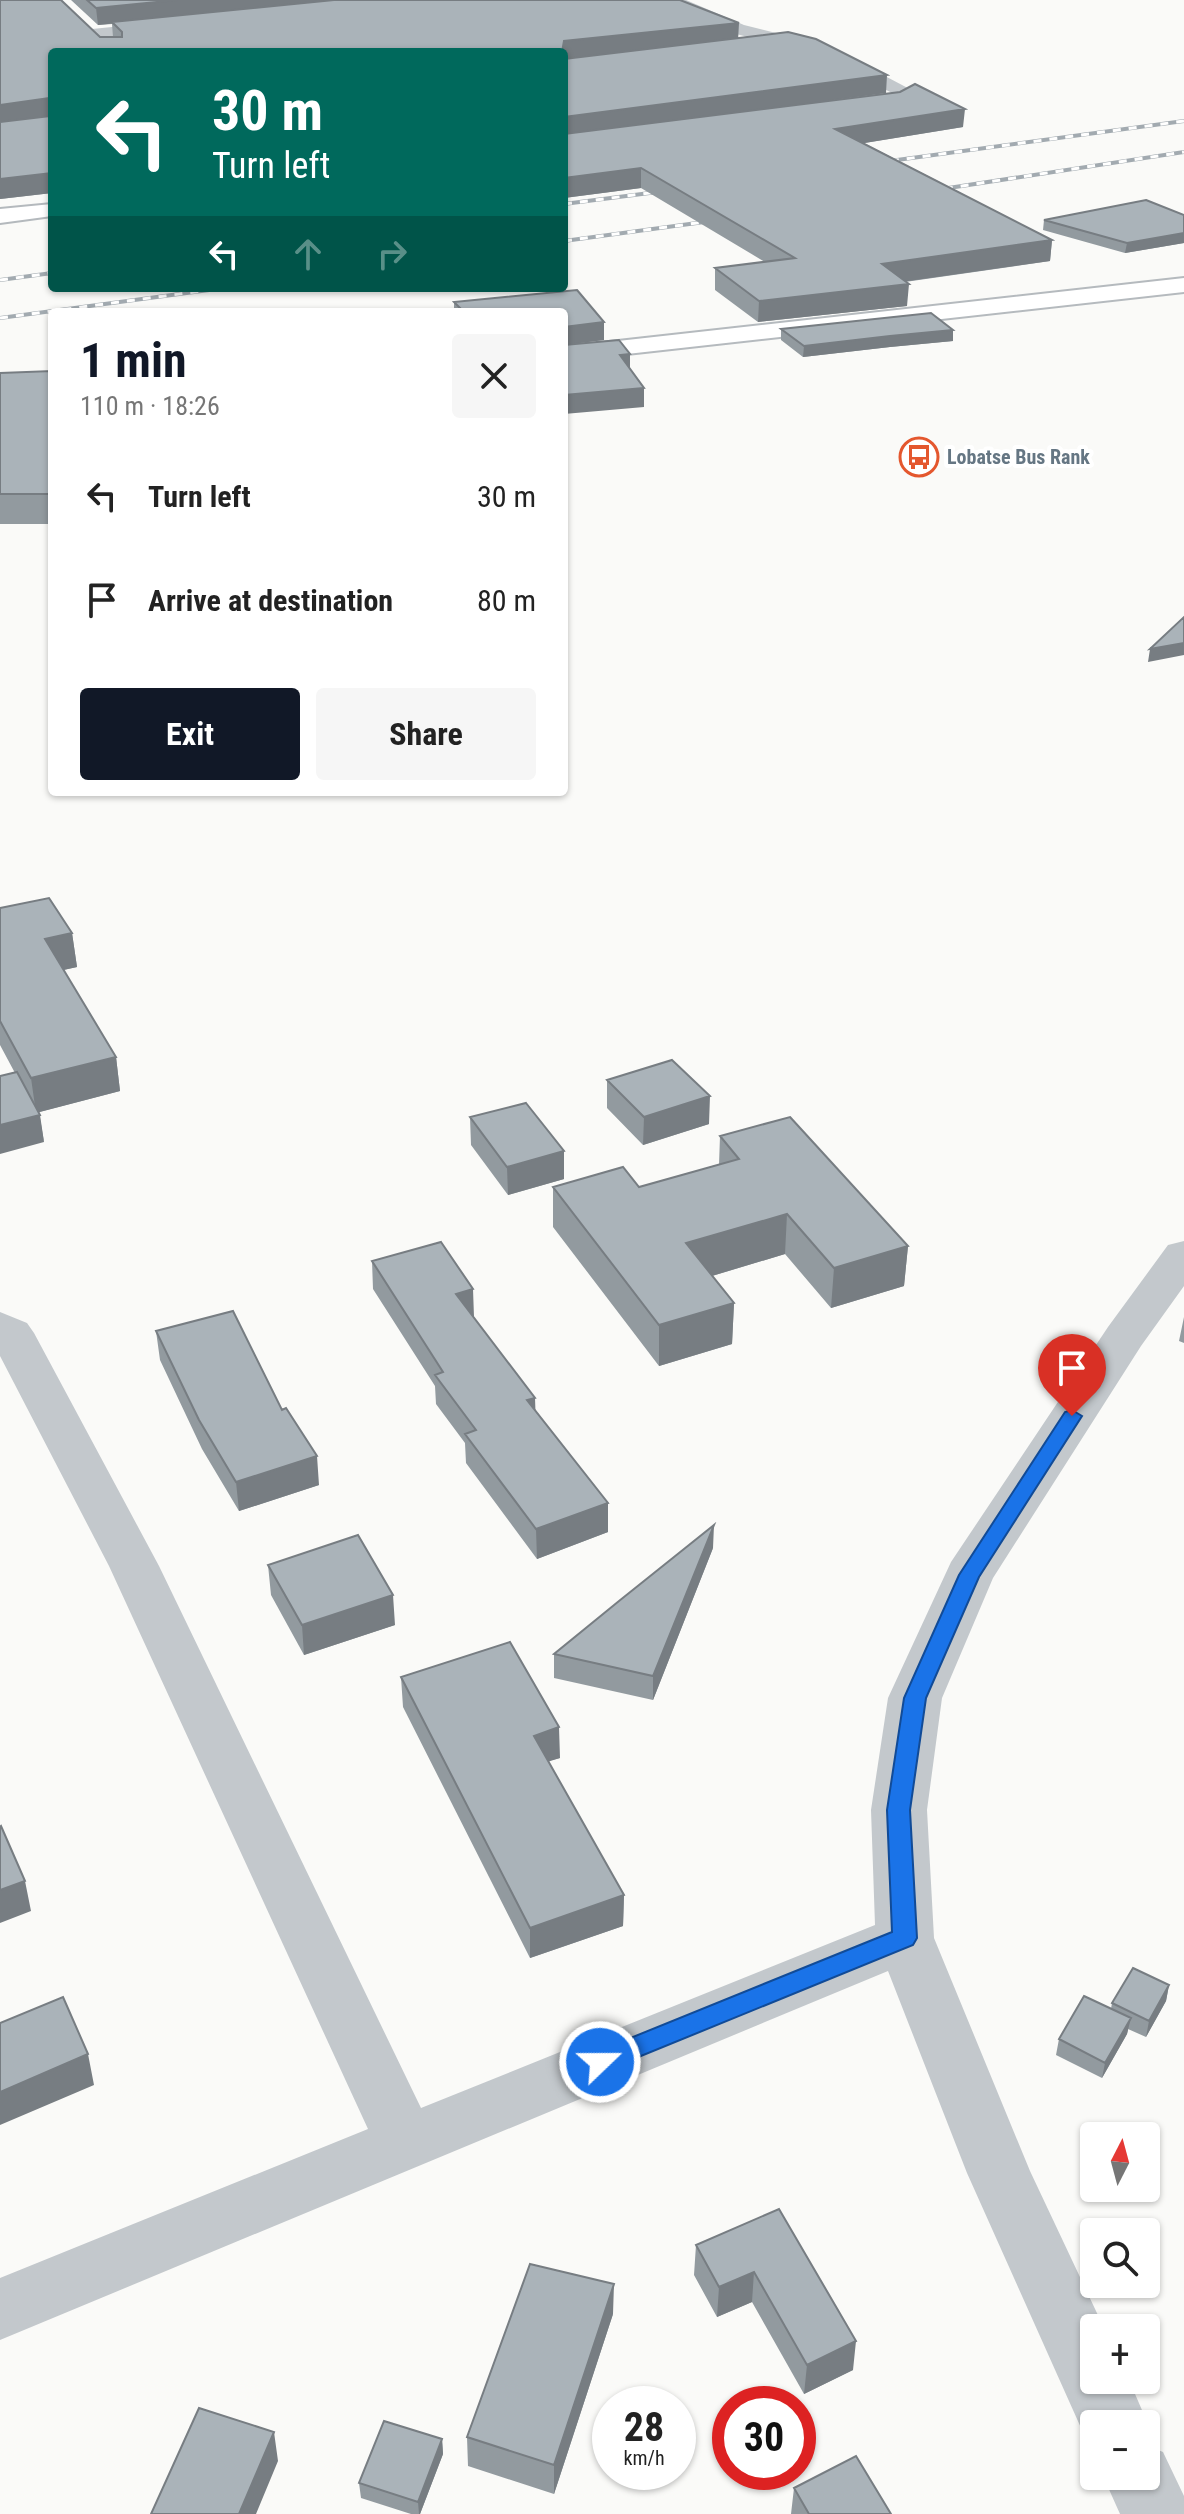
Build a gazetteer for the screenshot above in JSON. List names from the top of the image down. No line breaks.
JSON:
{"places":{"bus stop":["Lobatse Bus Rank"]},"north":"top","page":{"turn":["30 m","Turn left"],"heading":["1 min","110 m · 18:26"],"list":[{"name":"Turn left","value":"30 m"},{"name":"Arrive at destination","value":"80 m"}],"buttons":["Exit","Share"],"map_buttons":["+","−"],"speed":"28 km/h","limit":"30"}}
